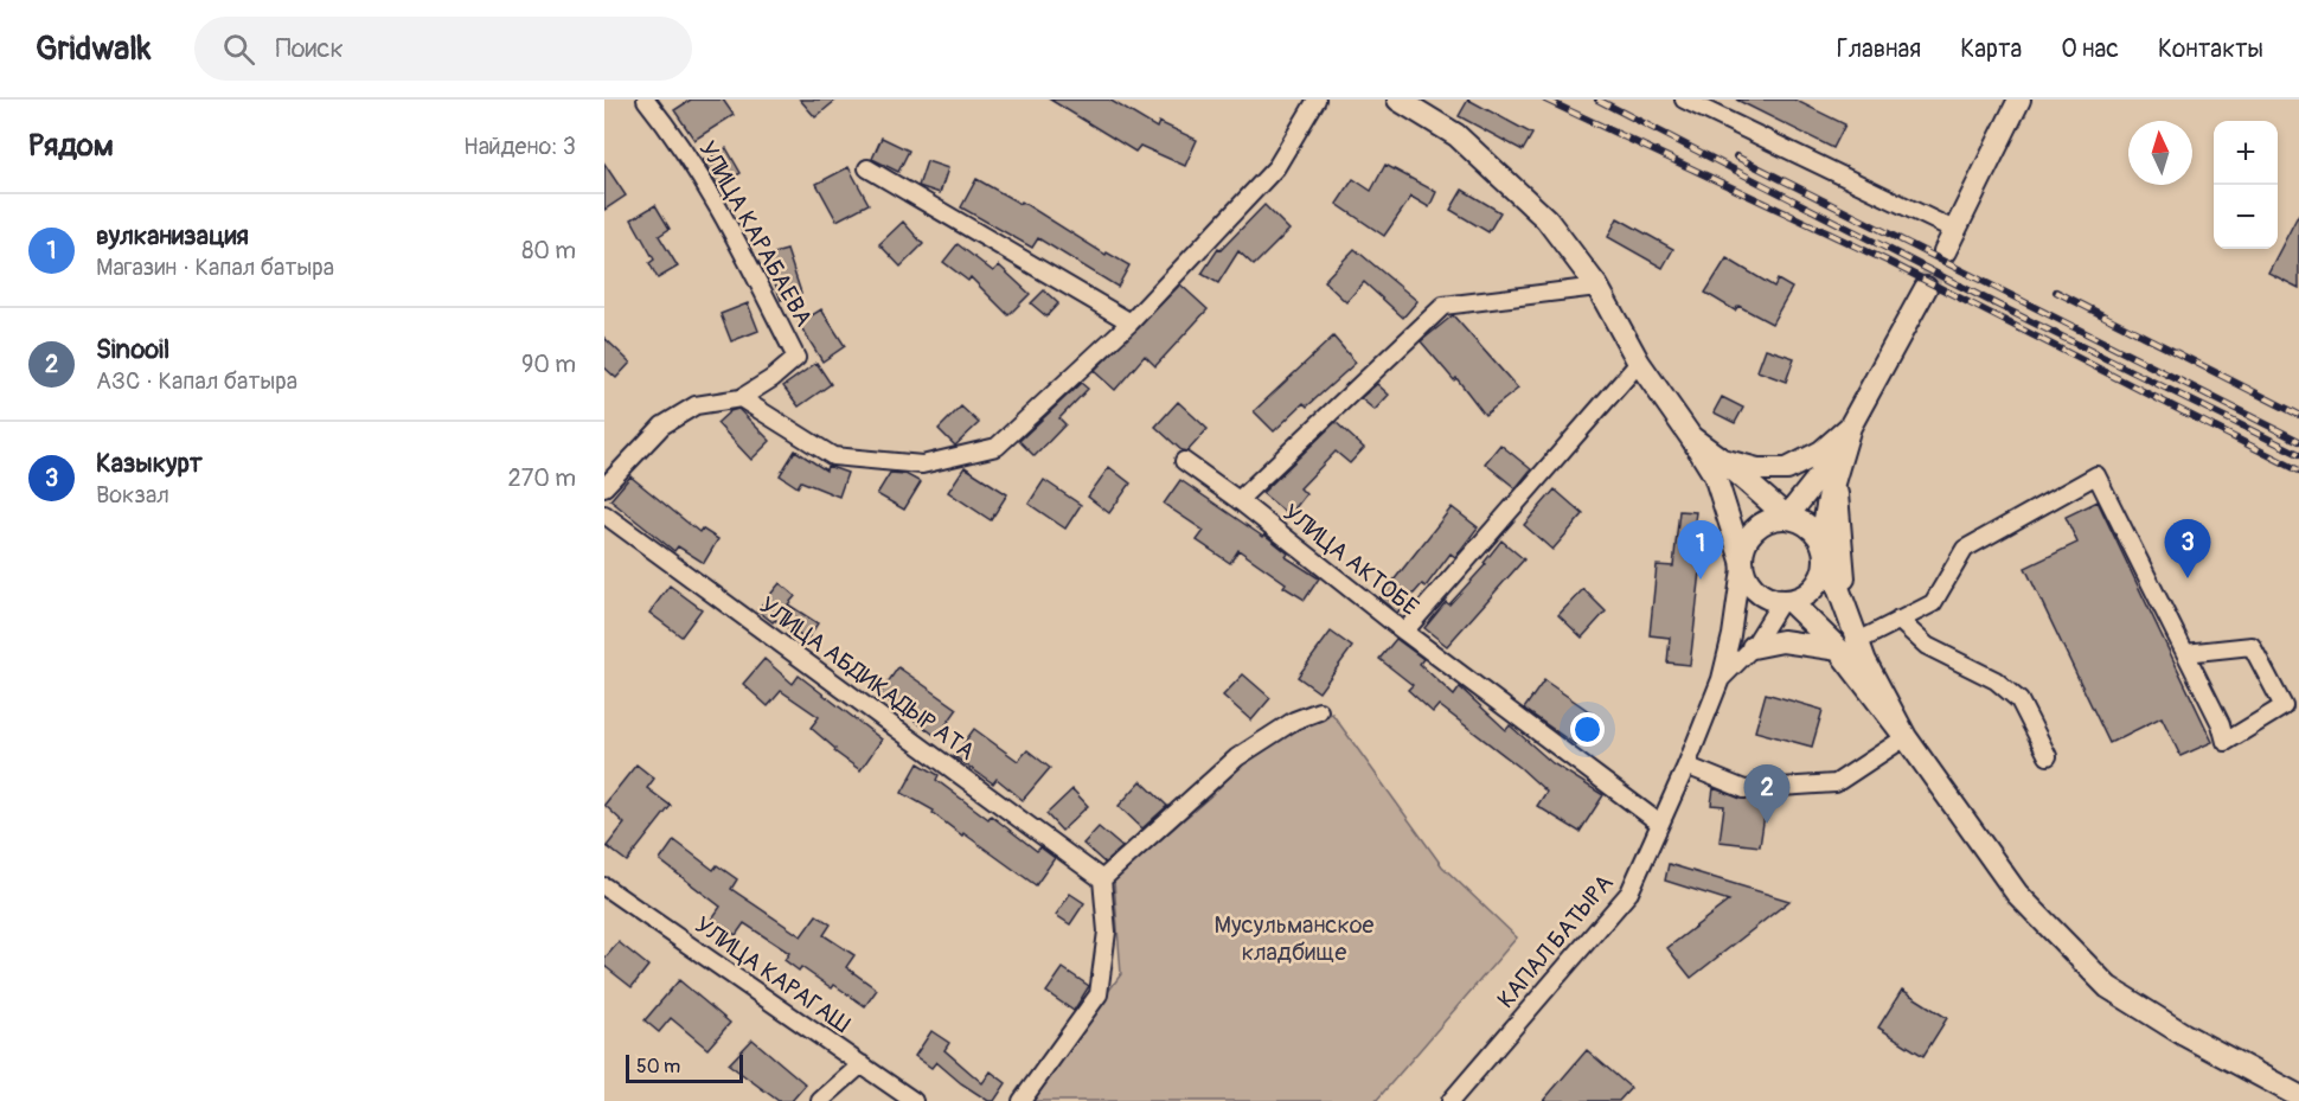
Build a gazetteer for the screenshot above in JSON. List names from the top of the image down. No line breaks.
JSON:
{"streets":{"street":["УЛИЦА КАРАБАЕВА","УЛИЦА АКТОБЕ","УЛИЦА АБДИКАДЫР АТА","КАПАЛ БАТЫРА","УЛИЦА КАРАГАШ"]},"crossings":[["УЛИЦА АКТОБЕ","КАПАЛ БАТЫРА"]],"parks":["Мусульманское кладбище"],"scale_bar":"50 m","north":"top","page":{"header":"Gridwalk","search":"Поиск","nav":["Главная","Карта","О нас","Контакты"],"heading":["Рядом","Найдено: 3"],"map_buttons":["+","−"],"list":[{"mark":"1","name":"вулканизация","note":"Магазин · Капал батыра","value":"80 m"},{"mark":"2","name":"Sinooil","note":"АЗС · Капал батыра","value":"90 m"},{"mark":"3","name":"Казыкурт","note":"Вокзал","value":"270 m"}],"pins":["3","1","2"],"scale":"50 m"}}
